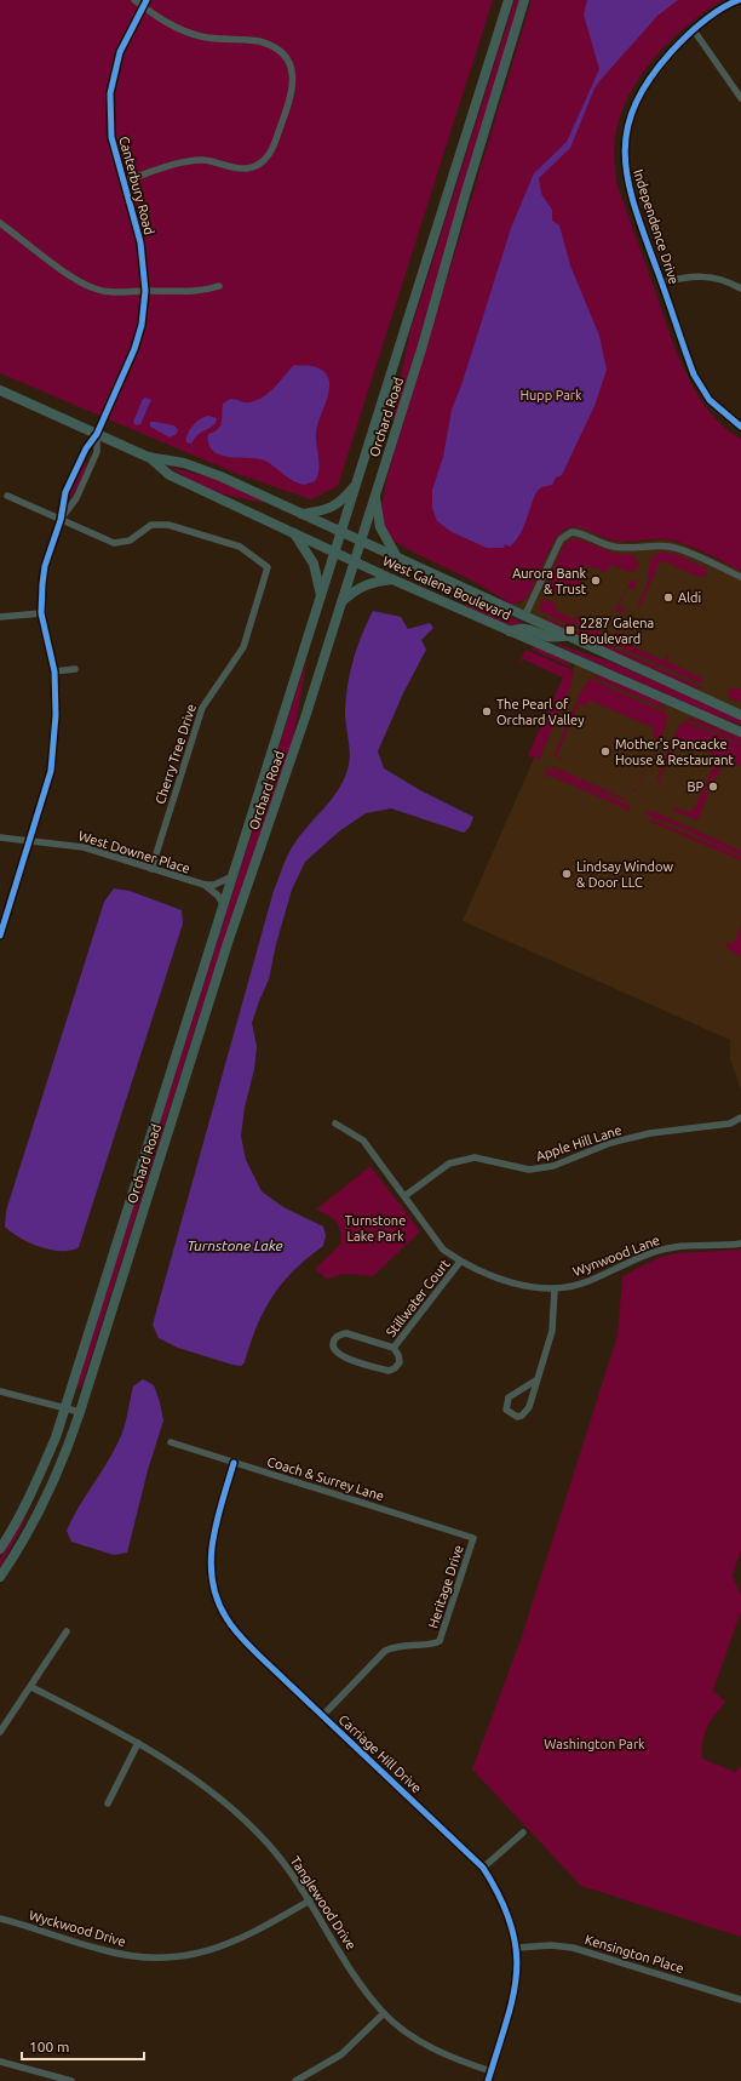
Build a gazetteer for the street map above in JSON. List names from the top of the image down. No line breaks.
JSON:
{"streets":{"main road":["Orchard Road","West Galena Boulevard"],"street":["Canterbury Road","Independence Drive","Cherry Tree Drive","West Downer Place","Apple Hill Lane","Wynwood Lane","Stillwater Court","Coach & Surrey Lane","Heritage Drive","Carriage Hill Drive","Tanglewood Drive","Wyckwood Drive","Kensington Place"]},"crossings":[["Canterbury Road","West Galena Boulevard"],["Orchard Road","West Galena Boulevard"],["Orchard Road","West Downer Place"],["Cherry Tree Drive","West Downer Place"],["Apple Hill Lane","Wynwood Lane"],["Wynwood Lane","Stillwater Court"],["Coach & Surrey Lane","Heritage Drive"],["Coach & Surrey Lane","Carriage Hill Drive"],["Heritage Drive","Carriage Hill Drive"],["Carriage Hill Drive","Tanglewood Drive"],["Carriage Hill Drive","Kensington Place"],["Tanglewood Drive","Wyckwood Drive"]],"water":["Turnstone Lake"],"parks":["Hupp Park","Turnstone Lake Park","Washington Park"],"places":{"other":["Aurora Bank & Trust","Aldi","The Pearl of Orchard Valley","Mother's Pancacke House & Restaurant","BP","Lindsay Window & Door LLC"],"transit":["2287 Galena Boulevard"]},"scale_bar":"100 m"}
